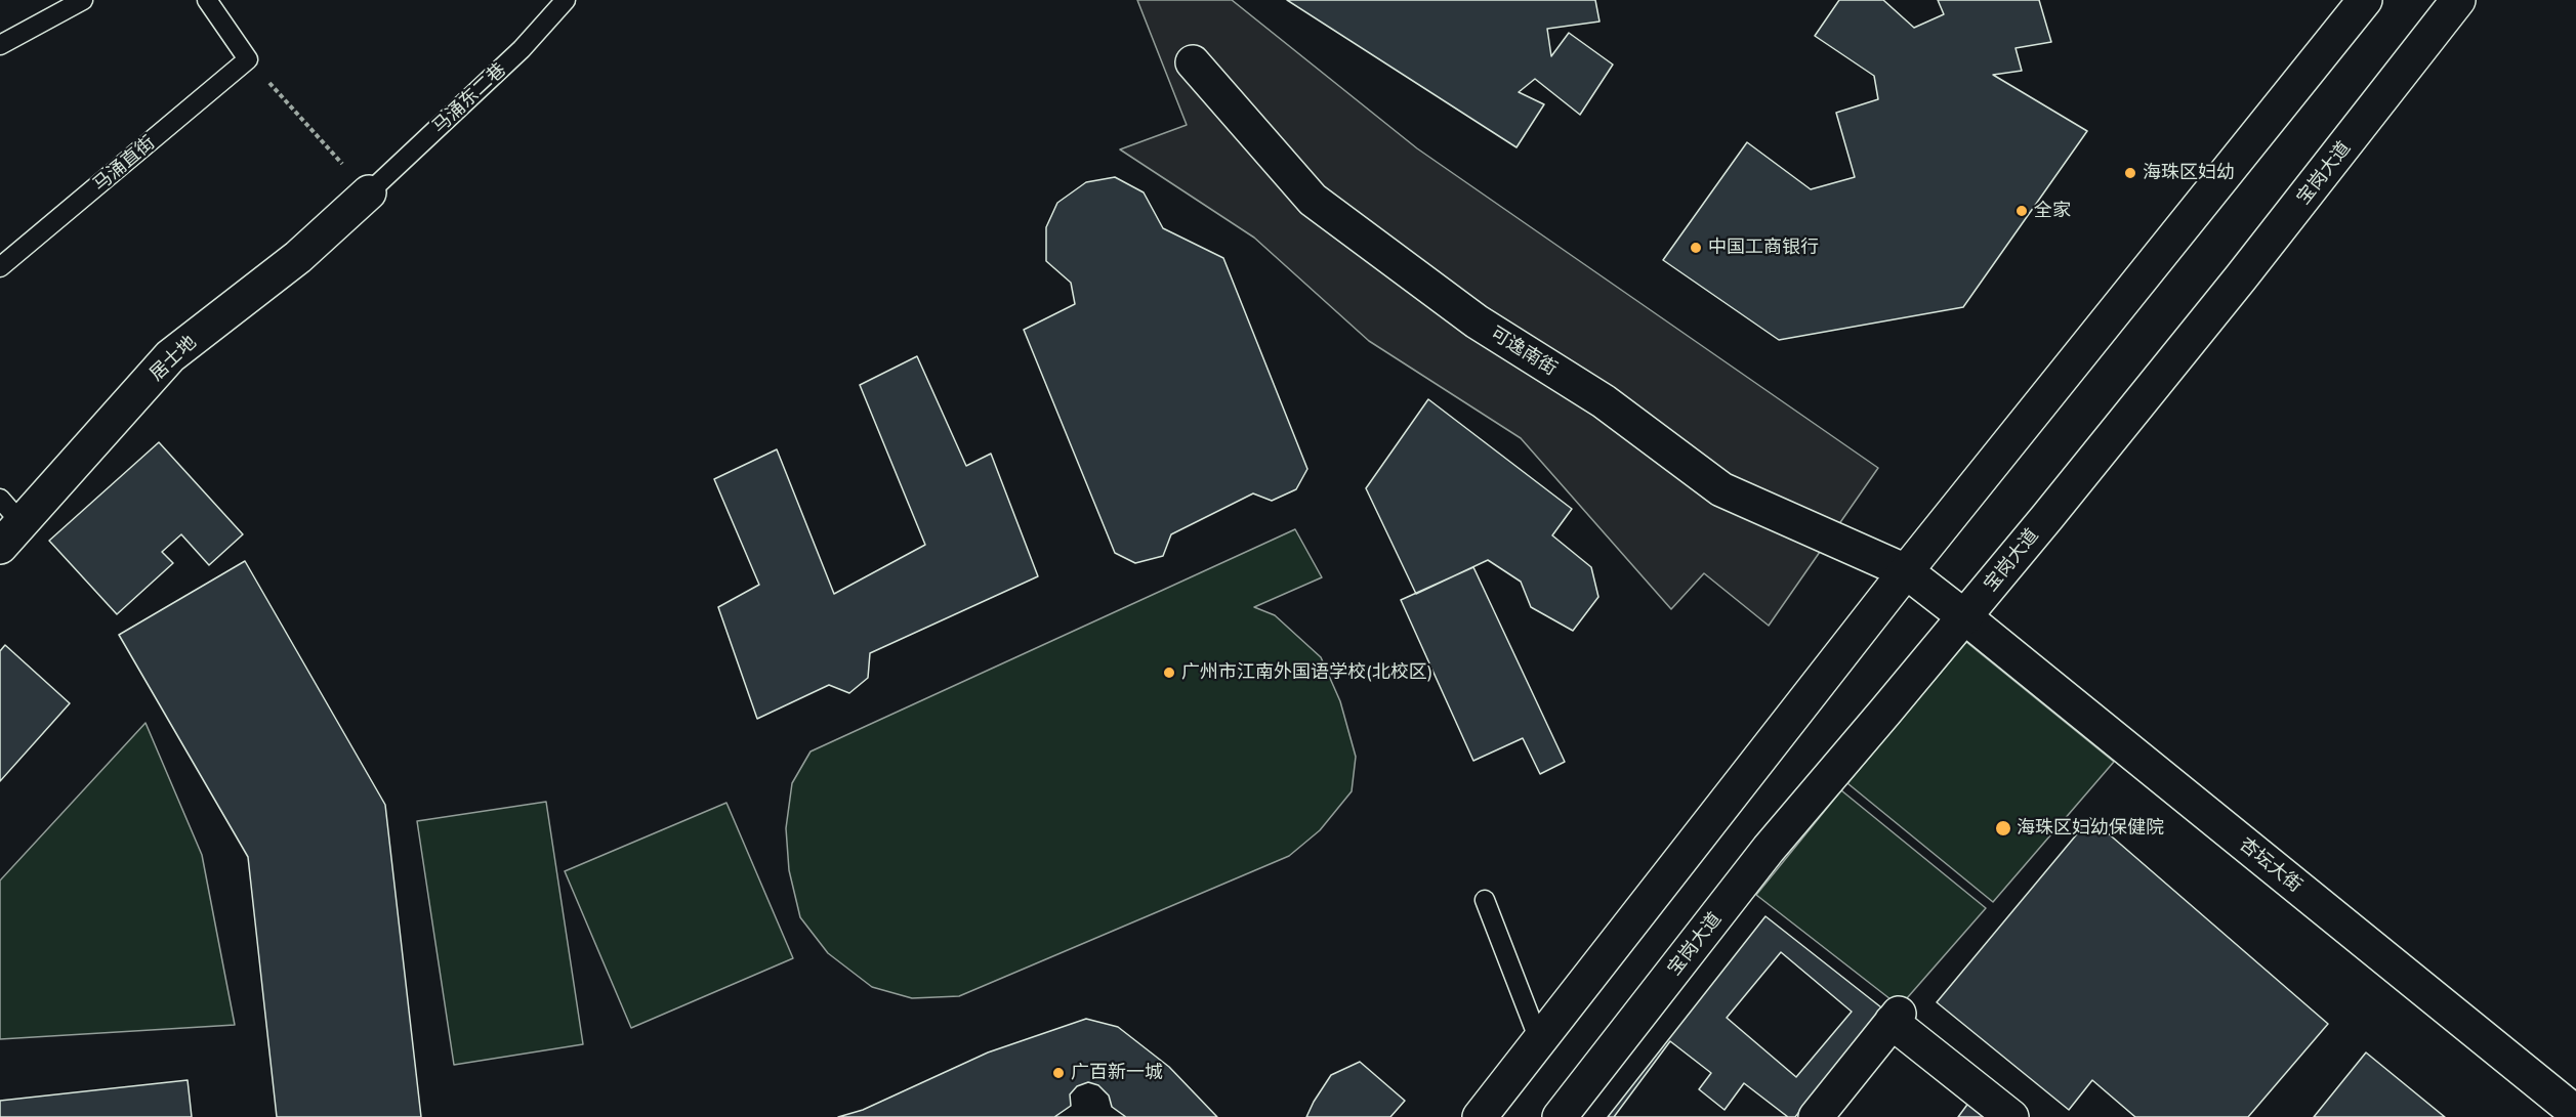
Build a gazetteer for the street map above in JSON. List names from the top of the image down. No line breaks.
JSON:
{"streets":{"main road":["宝岗大道","可逸南街","居士地","杏坛大街"],"lane":["马涌东二巷","马涌直街"]},"crossings":[["马涌东二巷","居士地"],["宝岗大道","可逸南街"],["宝岗大道","杏坛大街"],["可逸南街","杏坛大街"]],"places":["海珠区妇幼","全家","中国工商银行","广州市江南外国语学校(北校区)","海珠区妇幼保健院","广百新一城"]}
